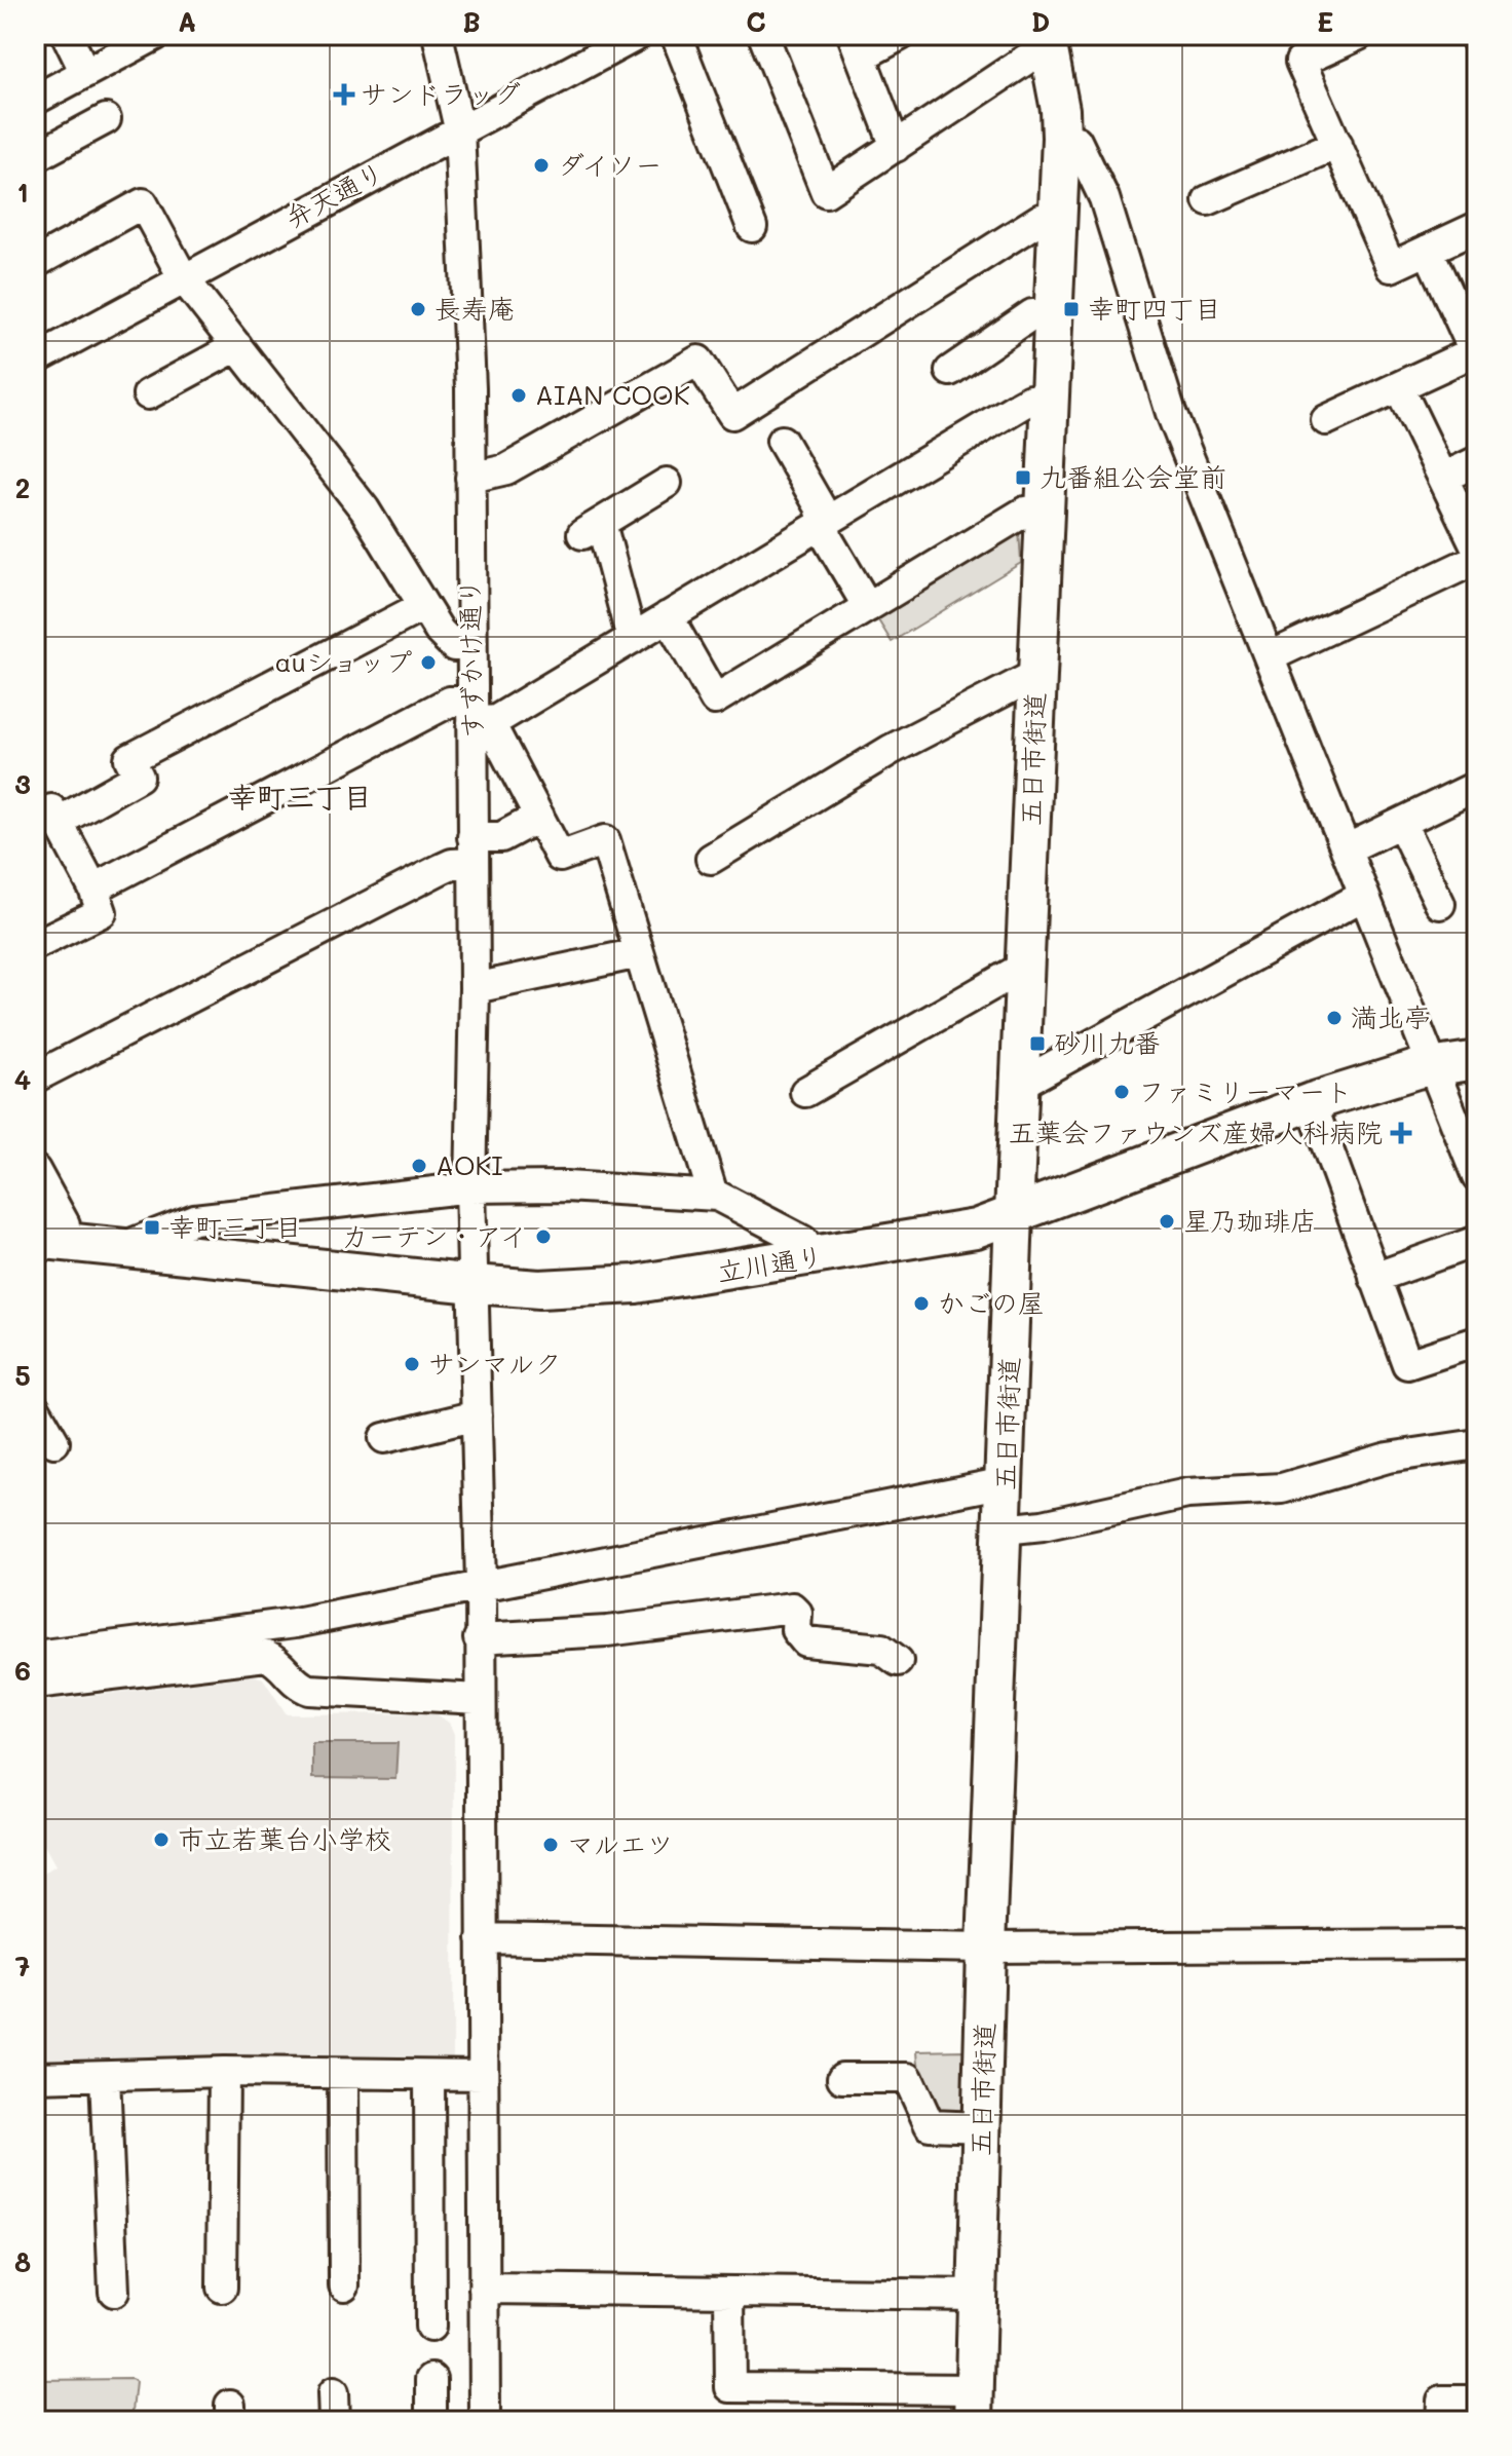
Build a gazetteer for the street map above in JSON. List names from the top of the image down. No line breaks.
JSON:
{"streets":{"main road":["五日市街道","立川通り"],"street":["弁天通り","すずかけ通り"]},"crossings":[["弁天通り","すずかけ通り"],["すずかけ通り","立川通り"],["五日市街道","立川通り"]],"districts":["幸町三丁目"],"places":{"health":["サンドラッグ","五葉会ファウンズ産婦人科病院"],"other":["ダイソー","長寿庵","AIAN COOK","auショップ","満北亭","ファミリーマート","AOKI","星乃珈琲店","カーテン・アイ","かごの屋","サンマルク","市立若葉台小学校","マルエツ"],"transit":["幸町四丁目","九番組公会堂前","砂川九番","幸町三丁目"]},"grid":{"columns":["A","B","C","D","E"],"rows":["1","2","3","4","5","6","7","8"]}}
